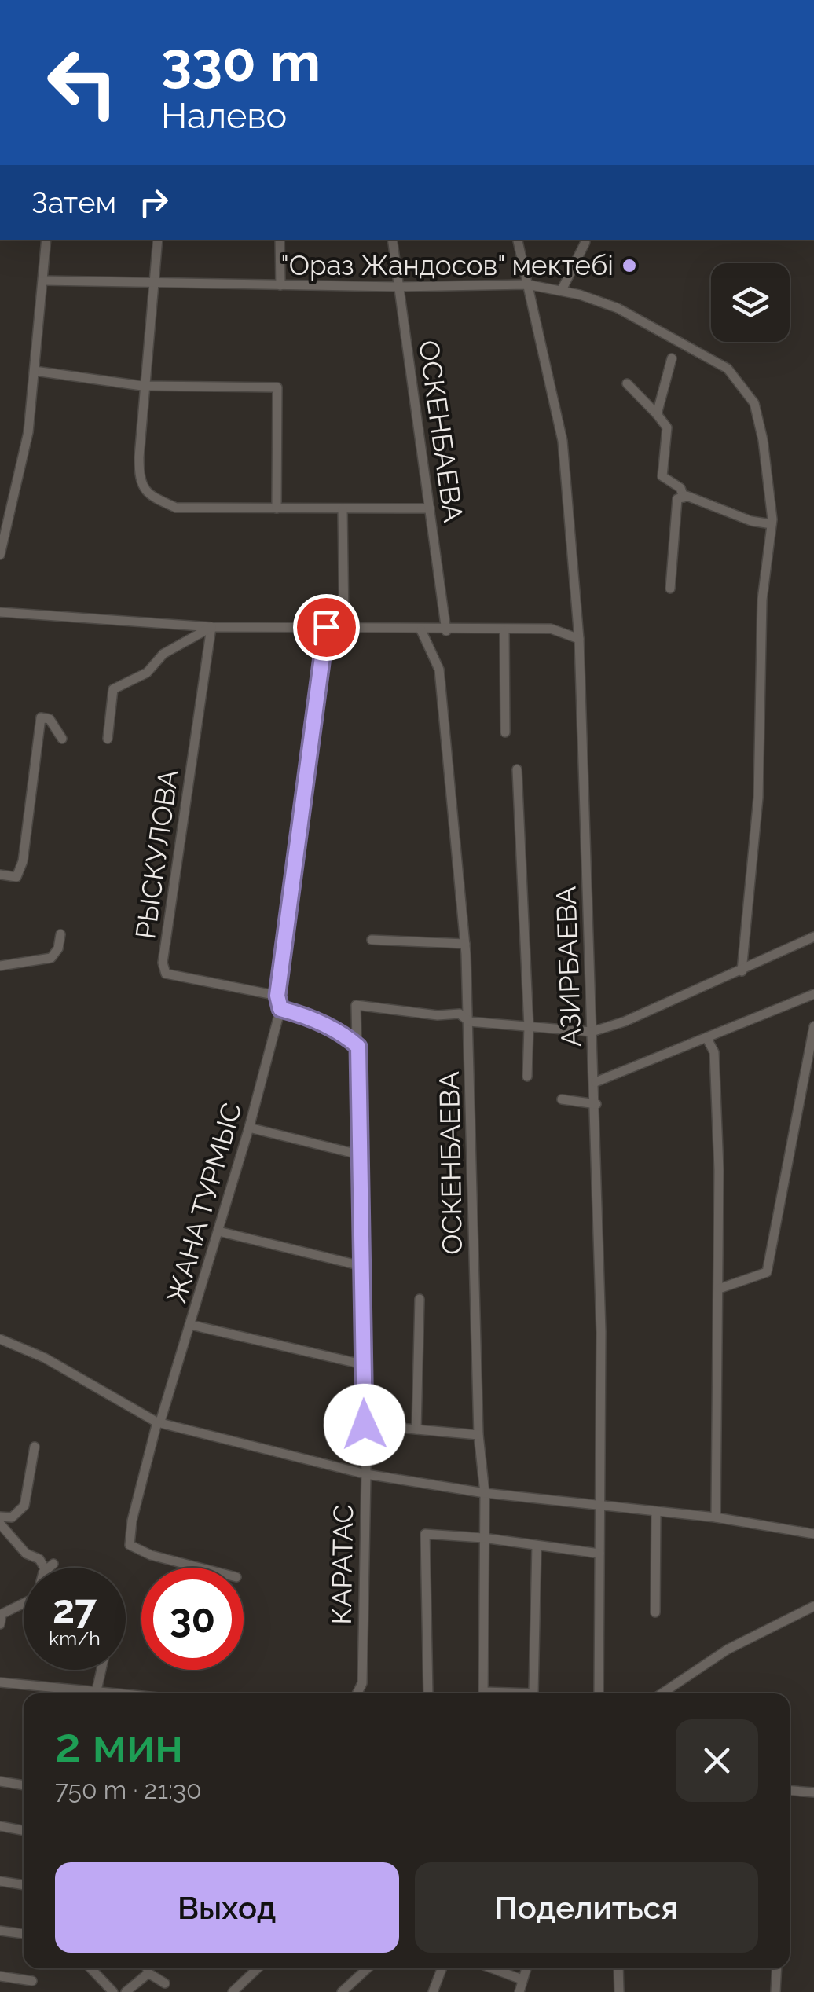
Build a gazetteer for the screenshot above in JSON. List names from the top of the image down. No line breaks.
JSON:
{"streets":{"street":["ОСКЕНБАЕВА","РЫСКУЛОВА","АЗИРБАЕВА","ЖАНА ТУРМЫС","КАРАТАС"]},"crossings":[["ОСКЕНБАЕВА","КАРАТАС"],["РЫСКУЛОВА","ЖАНА ТУРМЫС"]],"places":["\"Ораз Жандосов\" мектебі"],"page":{"turn":["330 m","Налево"],"then":"Затем","speed":"27 km/h","limit":"30","heading":["2 мин","750 m · 21:30"],"buttons":["Выход","Поделиться"]}}
